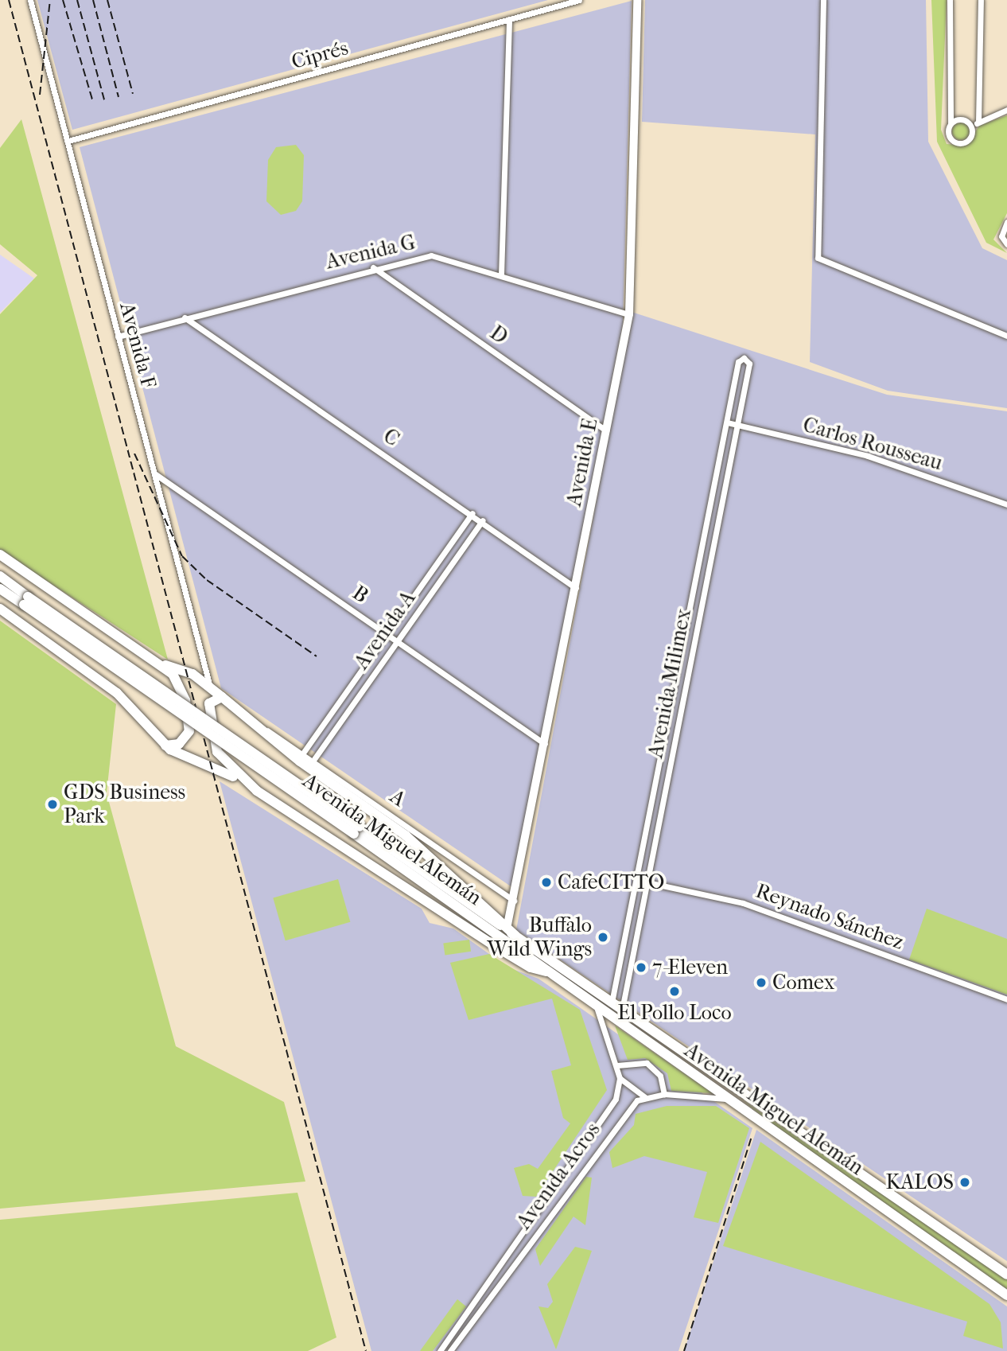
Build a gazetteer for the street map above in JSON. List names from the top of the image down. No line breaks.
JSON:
{"streets":{"highway":["Avenida Miguel Alemán"],"main road":["Avenida E"],"street":["Ciprés","Avenida G","D","Avenida F","C","Carlos Rousseau","B","Avenida A","Avenida Milimex","A","Reynado Sánchez","Avenida Acros"]},"crossings":[["Ciprés","Avenida F"],["Avenida G","D"],["Avenida G","Avenida F"],["Avenida G","C"],["Avenida G","Avenida E"],["D","Avenida E"],["Avenida F","B"],["C","Avenida E"],["C","Avenida A"],["Carlos Rousseau","Avenida Milimex"],["Avenida E","B"],["Avenida E","A"],["B","Avenida A"],["Avenida A","A"],["Avenida Milimex","Avenida Miguel Alemán"],["Avenida Milimex","Reynado Sánchez"],["Avenida Miguel Alemán","Avenida Acros"]],"places":["GDS Business Park","CafeCITTO","Buffalo Wild Wings","7-Eleven","Comex","El Pollo Loco","KALOS"]}
